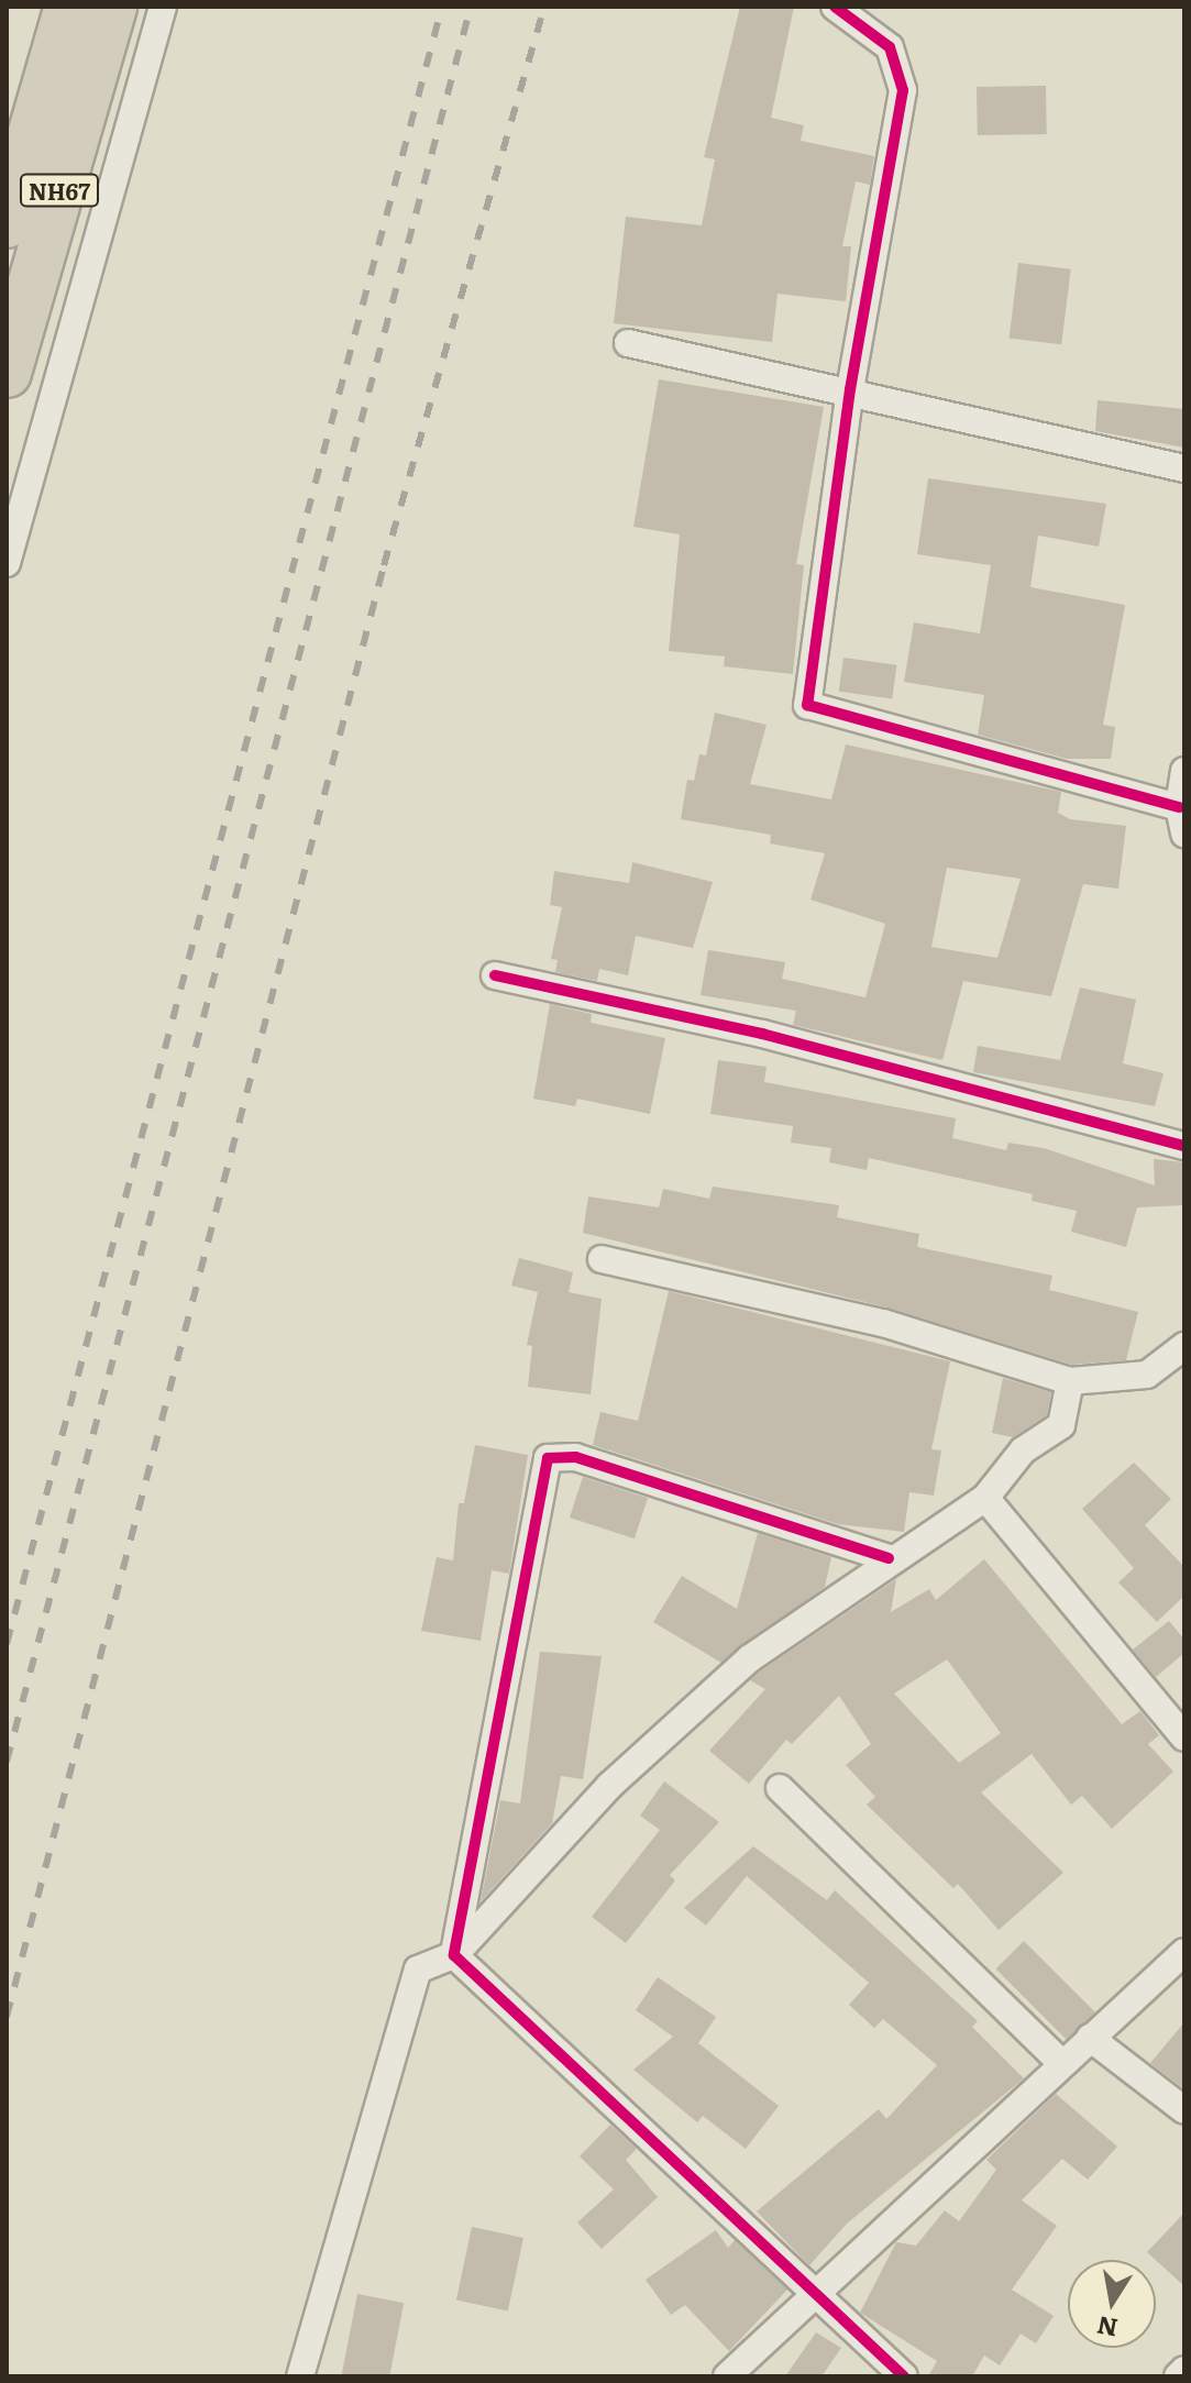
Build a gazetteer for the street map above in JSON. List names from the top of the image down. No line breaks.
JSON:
{"streets":{"highway":["NH67"]},"north":"bottom"}
